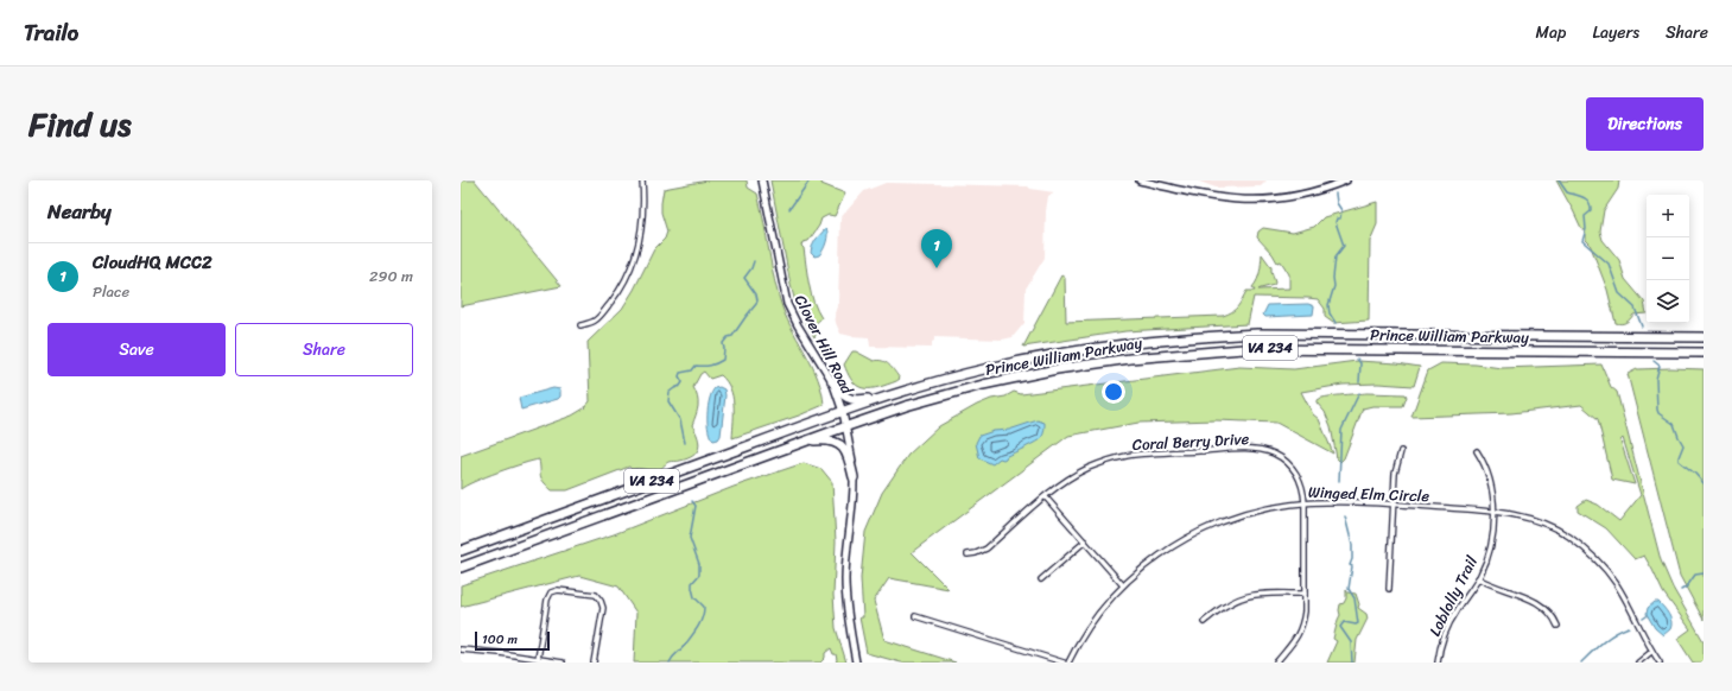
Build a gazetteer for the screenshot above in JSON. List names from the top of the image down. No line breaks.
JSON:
{"streets":{"highway":["Prince William Parkway","VA 234"],"street":["Clover Hill Road","Coral Berry Drive","Winged Elm Circle","Loblolly Trail"]},"crossings":[["Prince William Parkway","Clover Hill Road"],["Coral Berry Drive","Winged Elm Circle"],["Winged Elm Circle","Loblolly Trail"]],"scale_bar":"100 m","page":{"header":"Trailo","nav":["Map","Layers","Share"],"title":"Find us","buttons":["Directions",["Save","Share"]],"heading":"Nearby","map_buttons":["+","−"],"pins":"1","list":[{"mark":"1","name":"CloudHQ MCC2","note":"Place","value":"290 m"}],"scale":"100 m"}}
